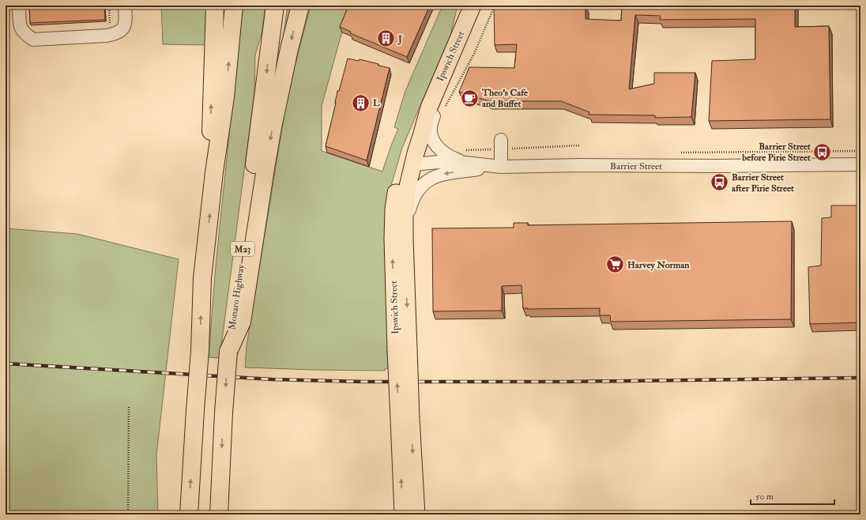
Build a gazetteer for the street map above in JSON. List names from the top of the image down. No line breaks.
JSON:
{"streets":{"highway":["M23","Monaro Highway"],"main road":["Ipswich Street"],"street":["Barrier Street"]},"crossings":[["Ipswich Street","Barrier Street"]],"places":{"building":["J","L"],"cafe":["Theo's Cafe and Buffet"],"bus stop":["Barrier Street before Pirie Street","Barrier Street after Pirie Street"],"supermarket":["Harvey Norman"]},"scale_bar":"50 m"}
